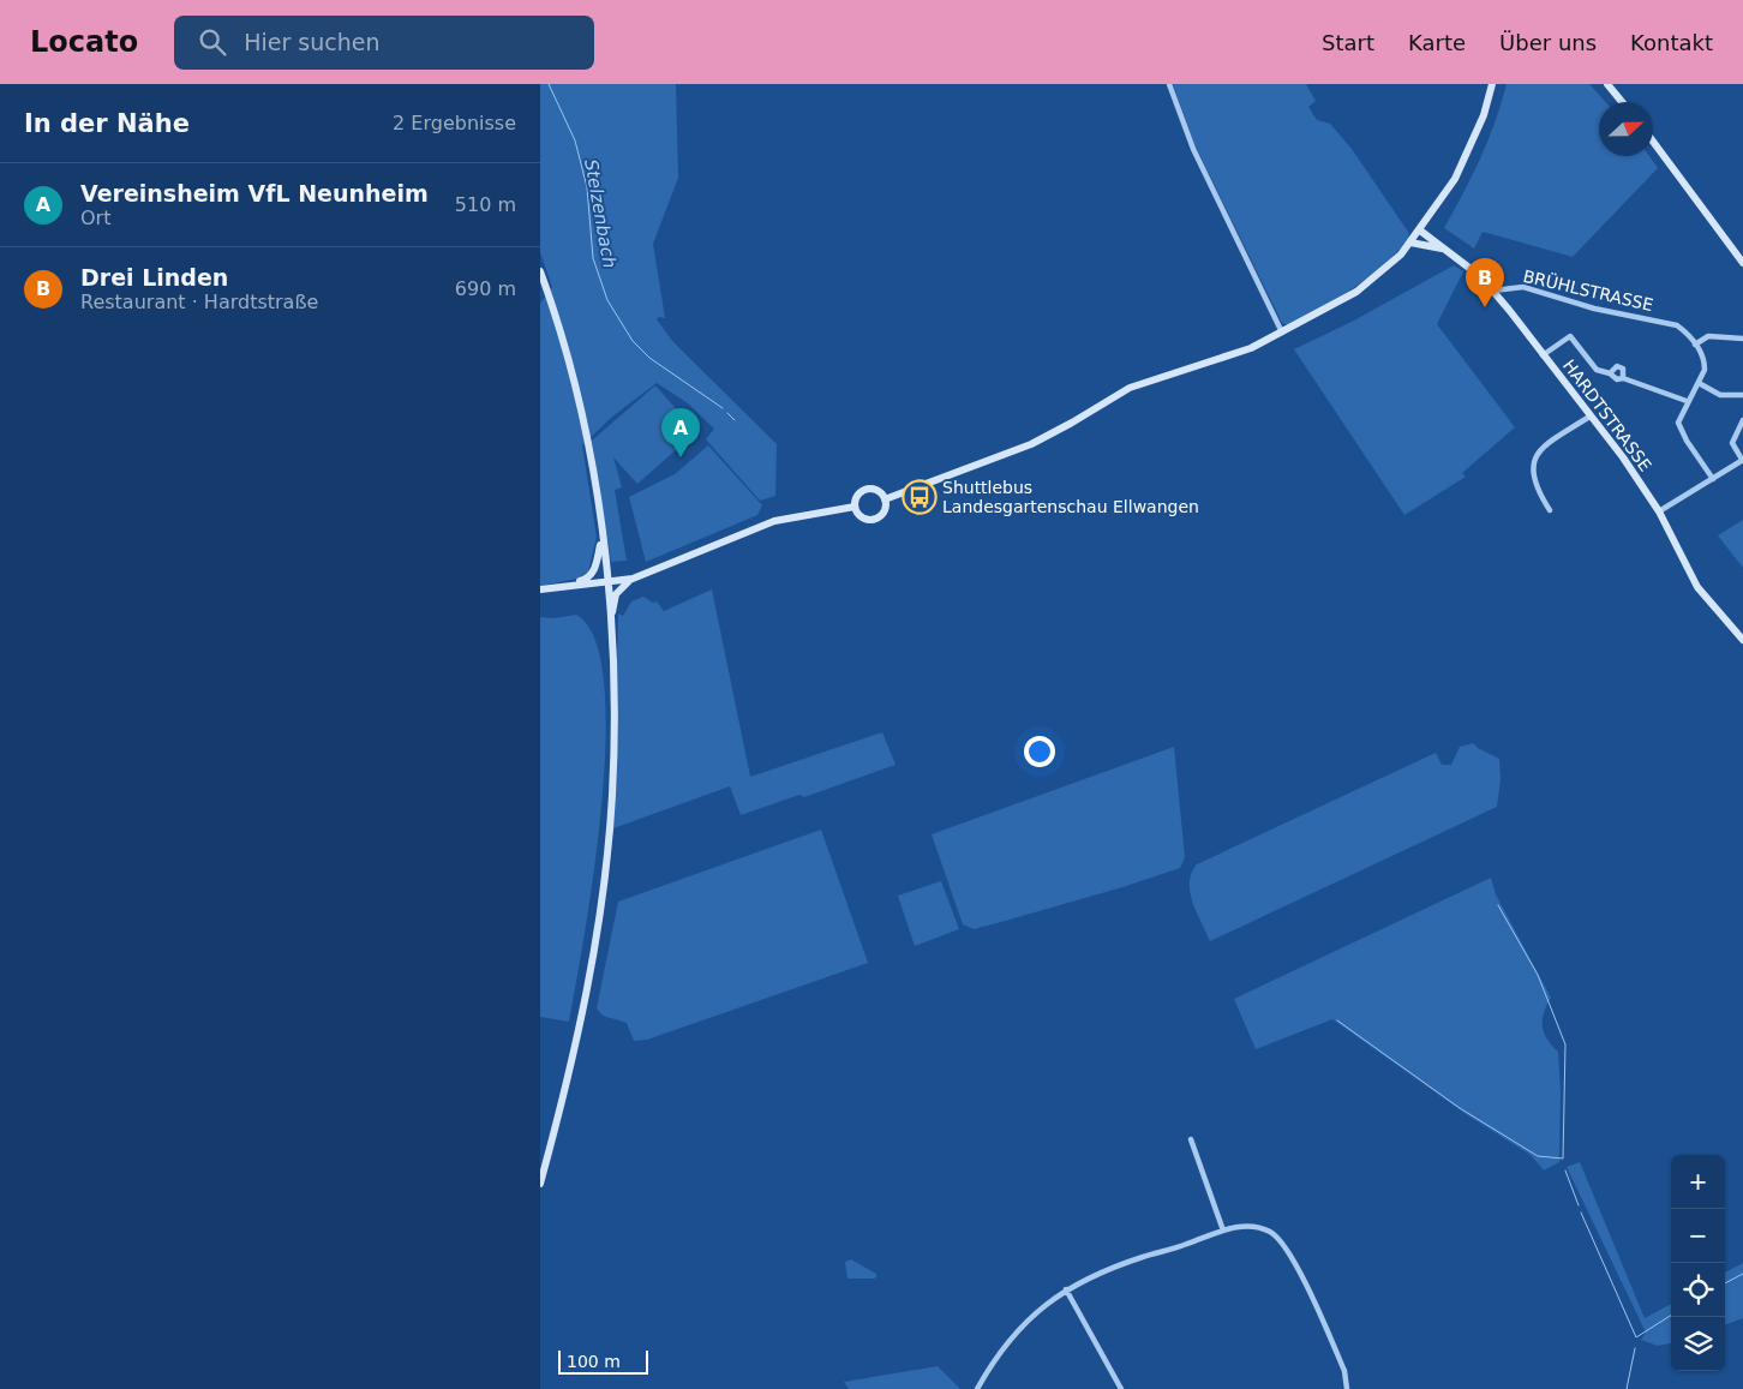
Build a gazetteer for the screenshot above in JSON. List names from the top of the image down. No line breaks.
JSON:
{"streets":{"main road":["HARDTSTRASSE"],"street":["BRÜHLSTRASSE"]},"crossings":[["BRÜHLSTRASSE","HARDTSTRASSE"]],"water":["Stelzenbach"],"places":{"bus stop":["Shuttlebus Landesgartenschau Ellwangen"]},"scale_bar":"100 m","north":"right","page":{"header":"Locato","search":"Hier suchen","nav":["Start","Karte","Über uns","Kontakt"],"heading":["In der Nähe","2 Ergebnisse"],"list":[{"mark":"A","name":"Vereinsheim VfL Neunheim","note":"Ort","value":"510 m"},{"mark":"B","name":"Drei Linden","note":"Restaurant · Hardtstraße","value":"690 m"}],"pins":["B","A"],"map_buttons":["+","−"],"scale":"100 m"}}
